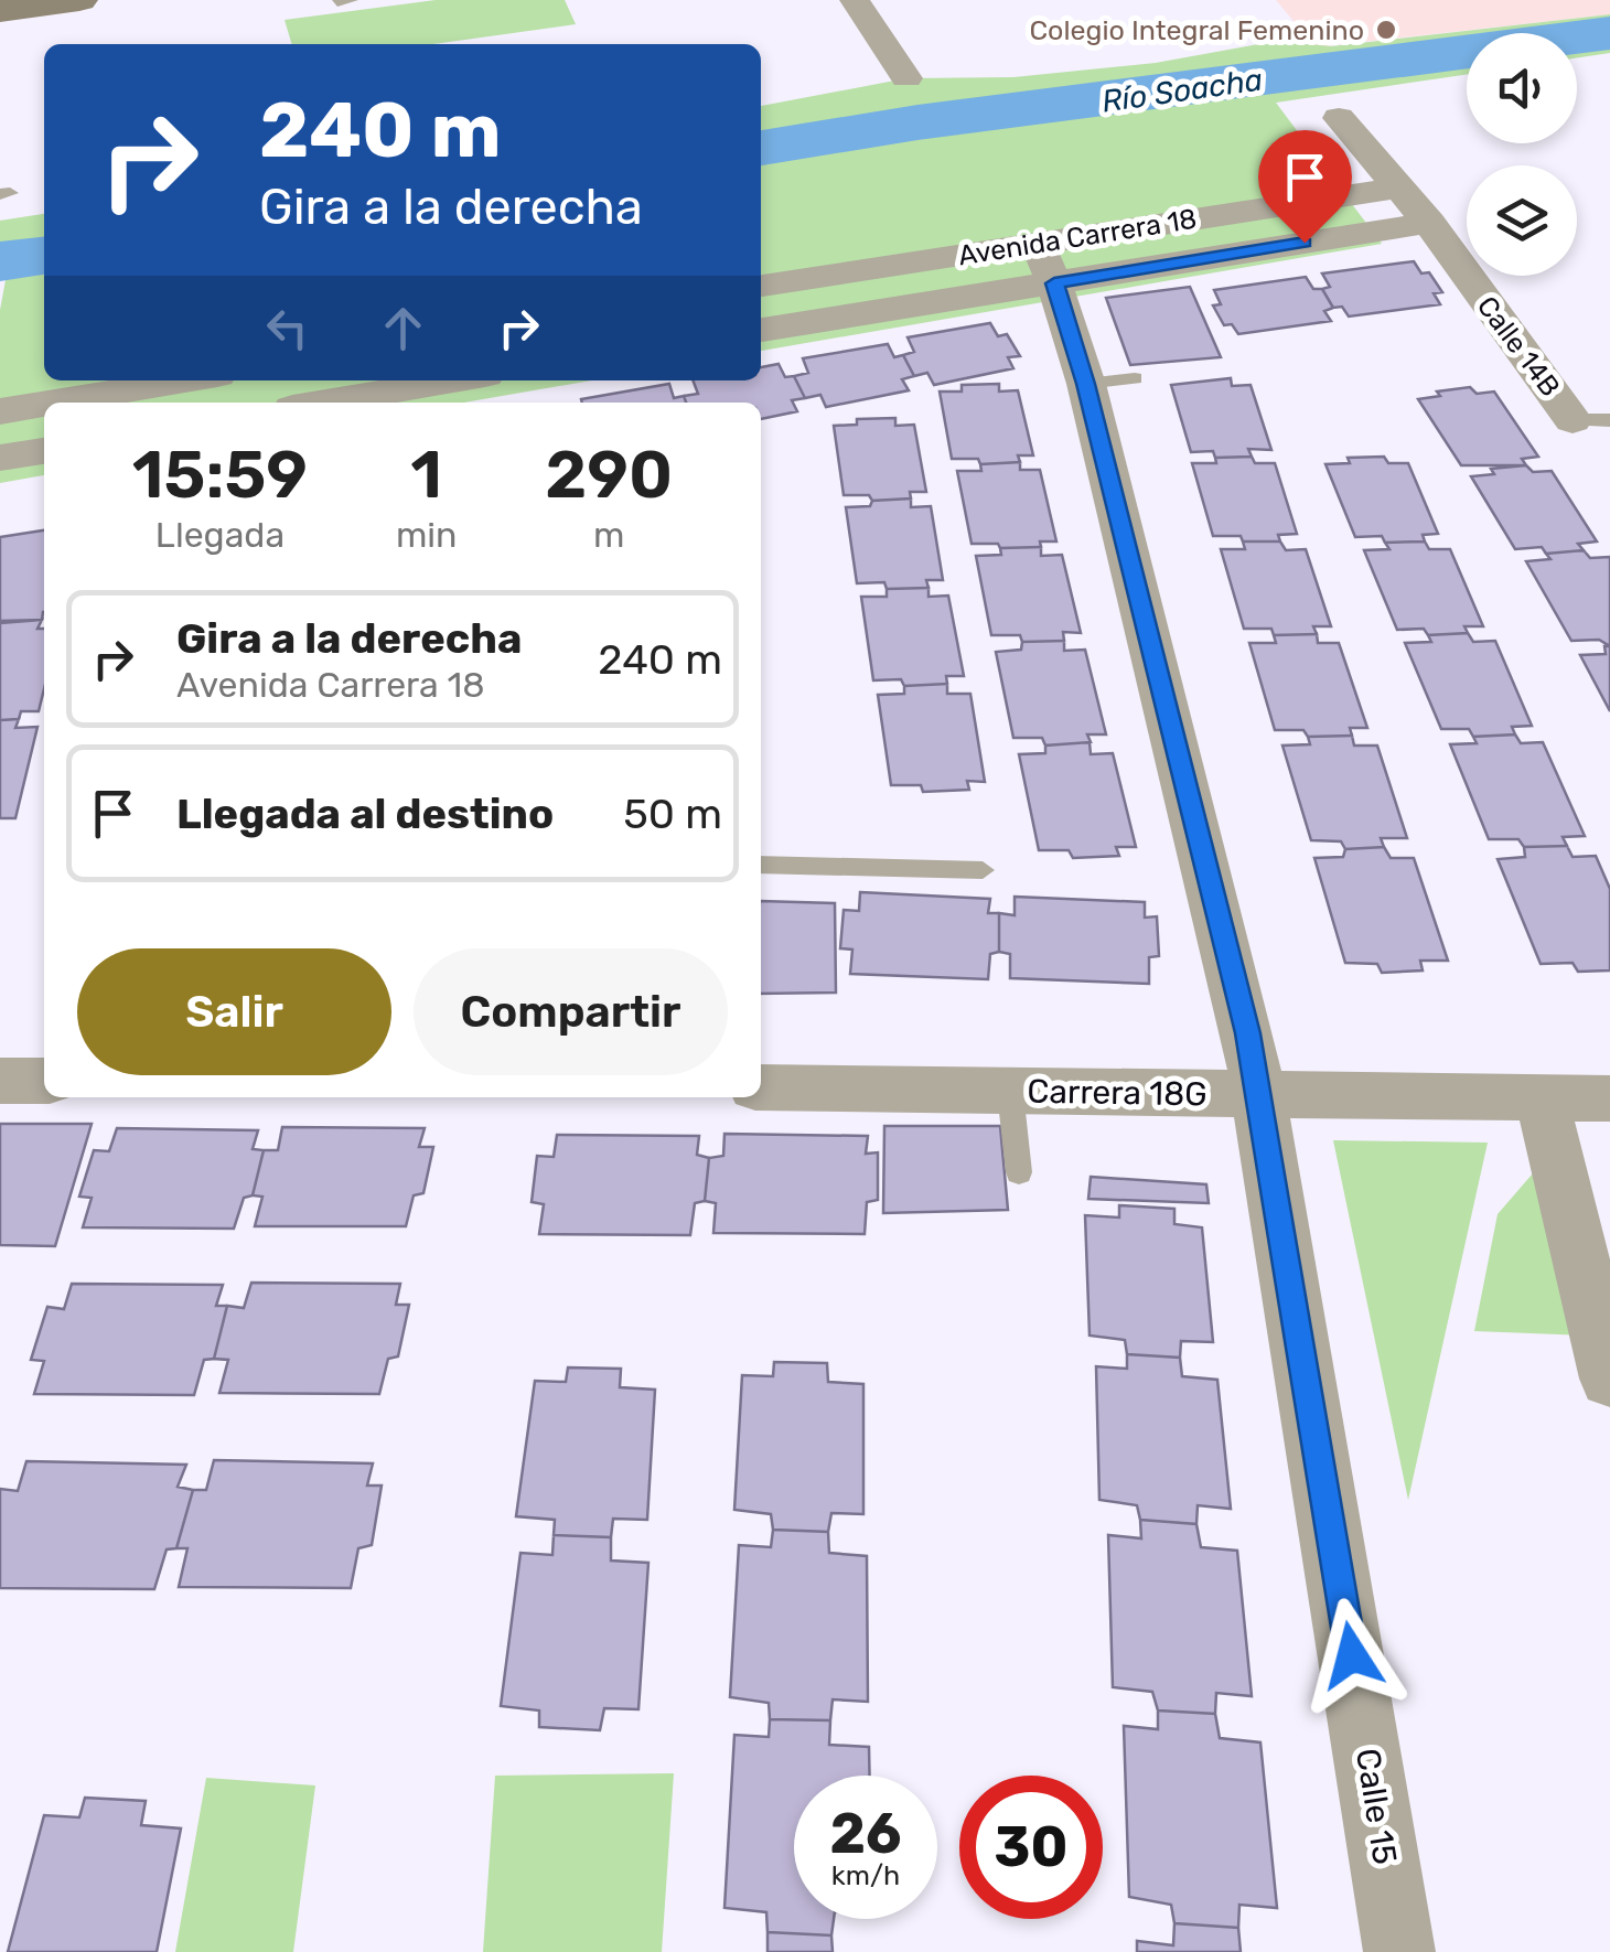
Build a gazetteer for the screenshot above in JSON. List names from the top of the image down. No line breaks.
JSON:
{"streets":{"street":["Avenida Carrera 18","Calle 14B","Carrera 18G","Calle 15"]},"crossings":[["Avenida Carrera 18","Calle 14B"],["Avenida Carrera 18","Calle 15"],["Carrera 18G","Calle 15"]],"water":["Río Soacha"],"places":["Colegio Integral Femenino"],"page":{"turn":["240 m","Gira a la derecha"],"eta":["15:59","Llegada","1","min","290","m"],"list":[{"name":"Gira a la derecha","note":"Avenida Carrera 18","value":"240 m"},{"name":"Llegada al destino","value":"50 m"}],"buttons":["Salir","Compartir"],"speed":"26 km/h","limit":"30"}}
